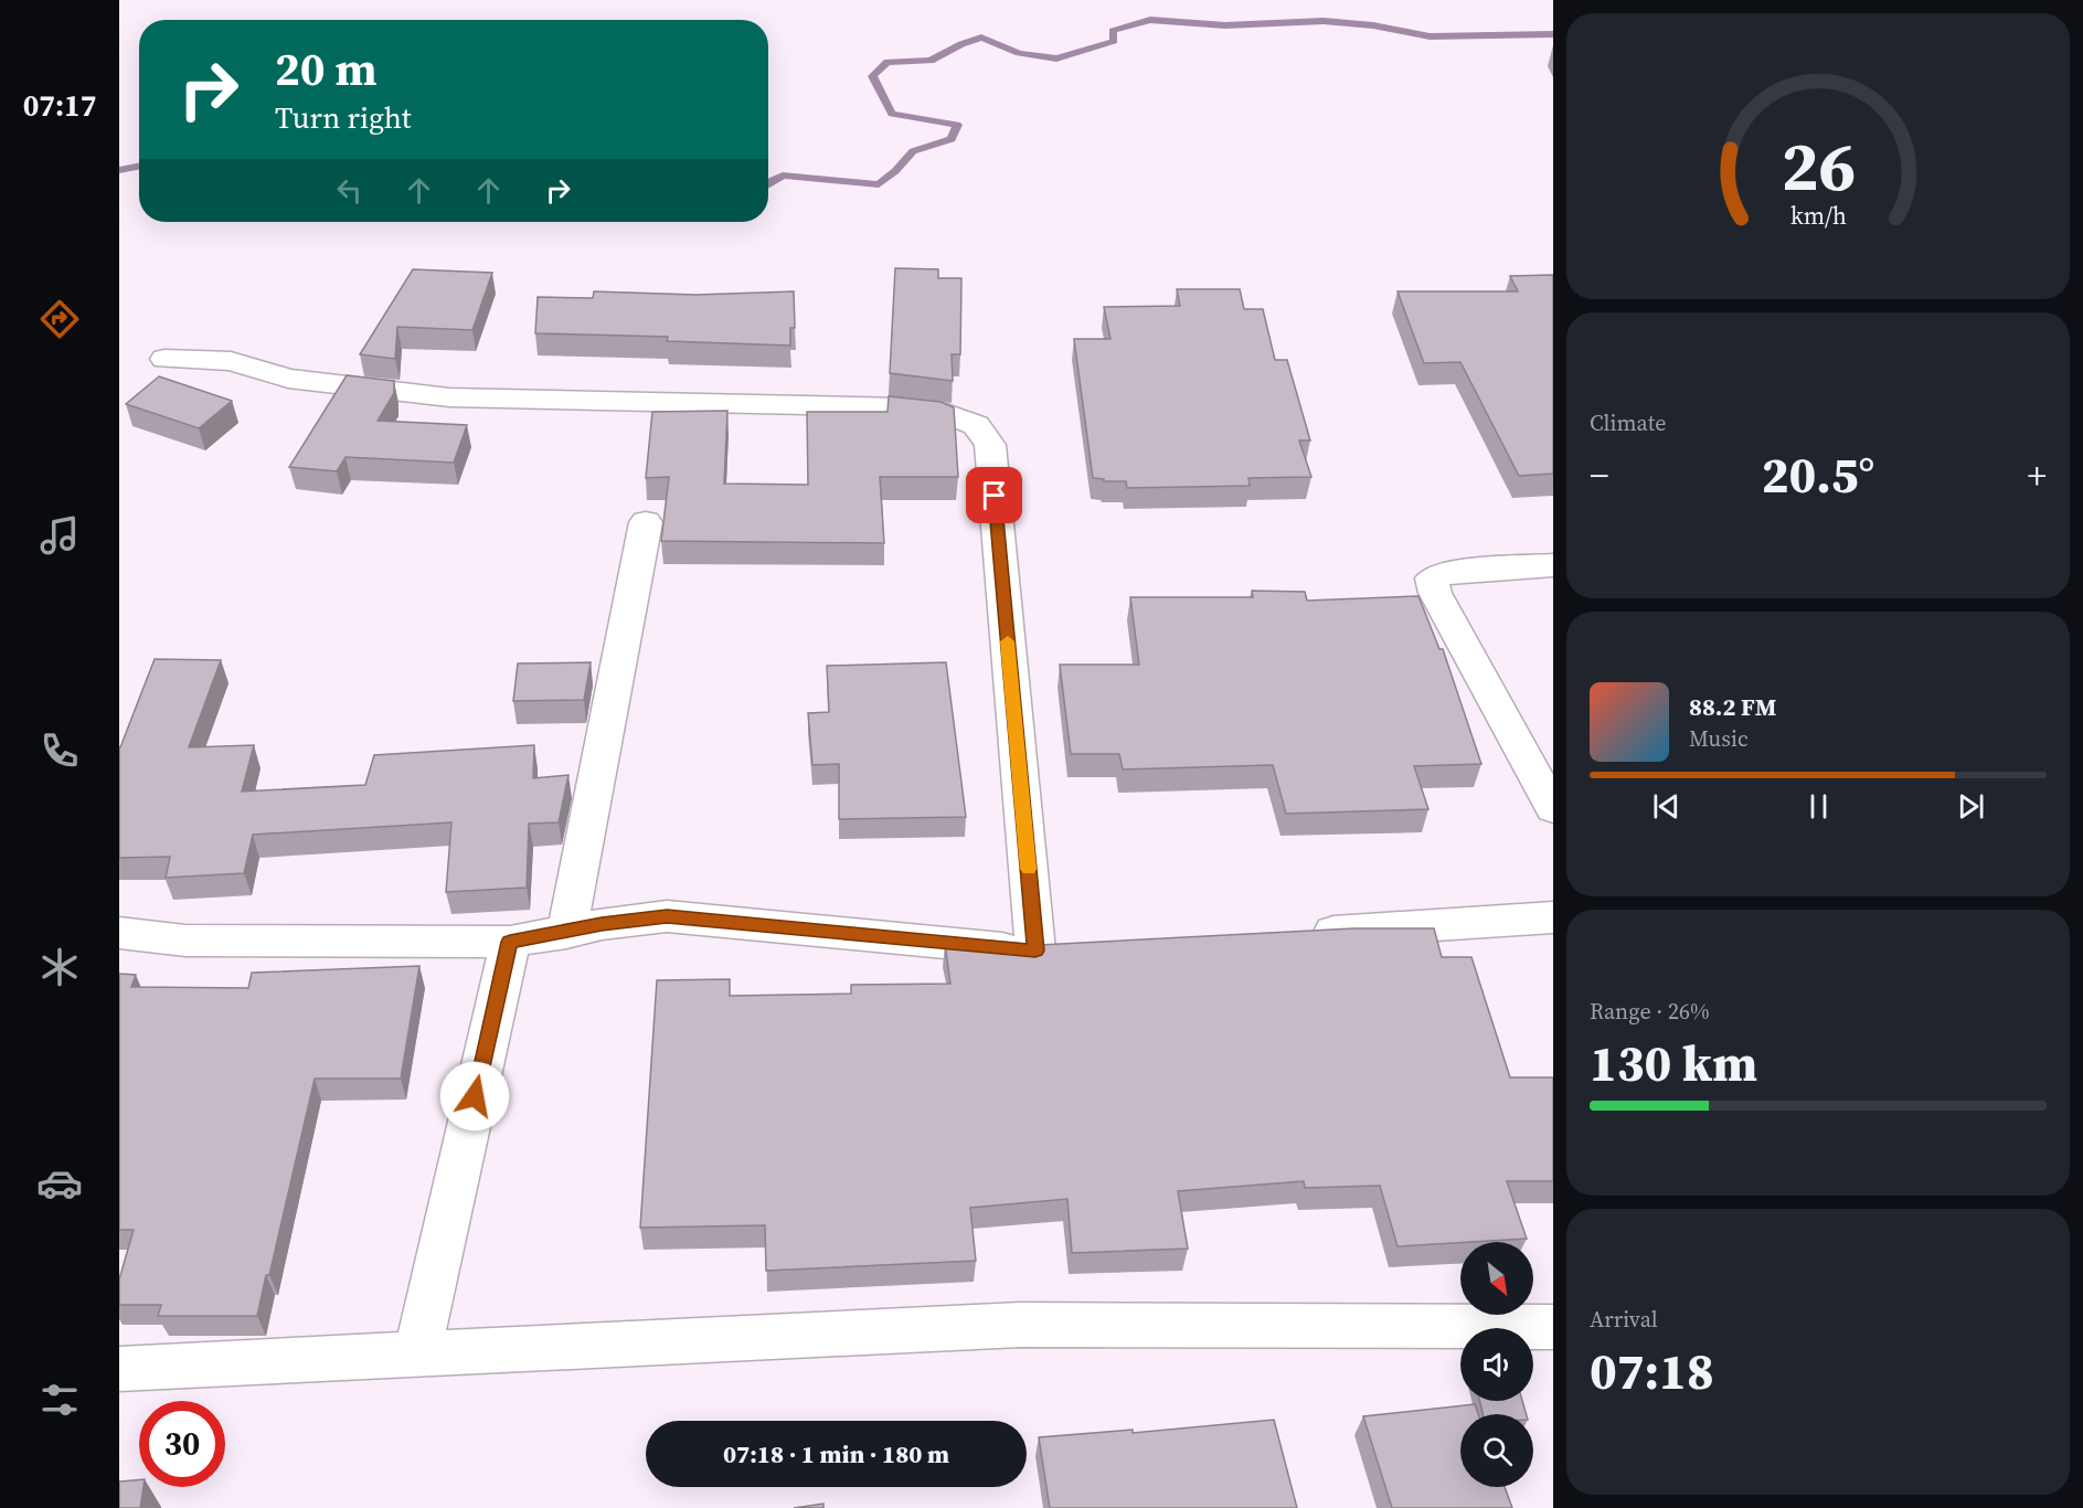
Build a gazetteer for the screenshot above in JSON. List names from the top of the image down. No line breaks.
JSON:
{"north":"bottom right","page":{"tabs":"07:17","turn":["20 m","Turn right"],"tile":["Climate",["Range · 26%","130 km"],["Arrival","07:18"]],"heat":["−","20.5°","+"],"song":["88.2 FM","Music"],"limit":"30","trip":"07:18 · 1 min · 180 m","gauge":["26","km/h"]}}
